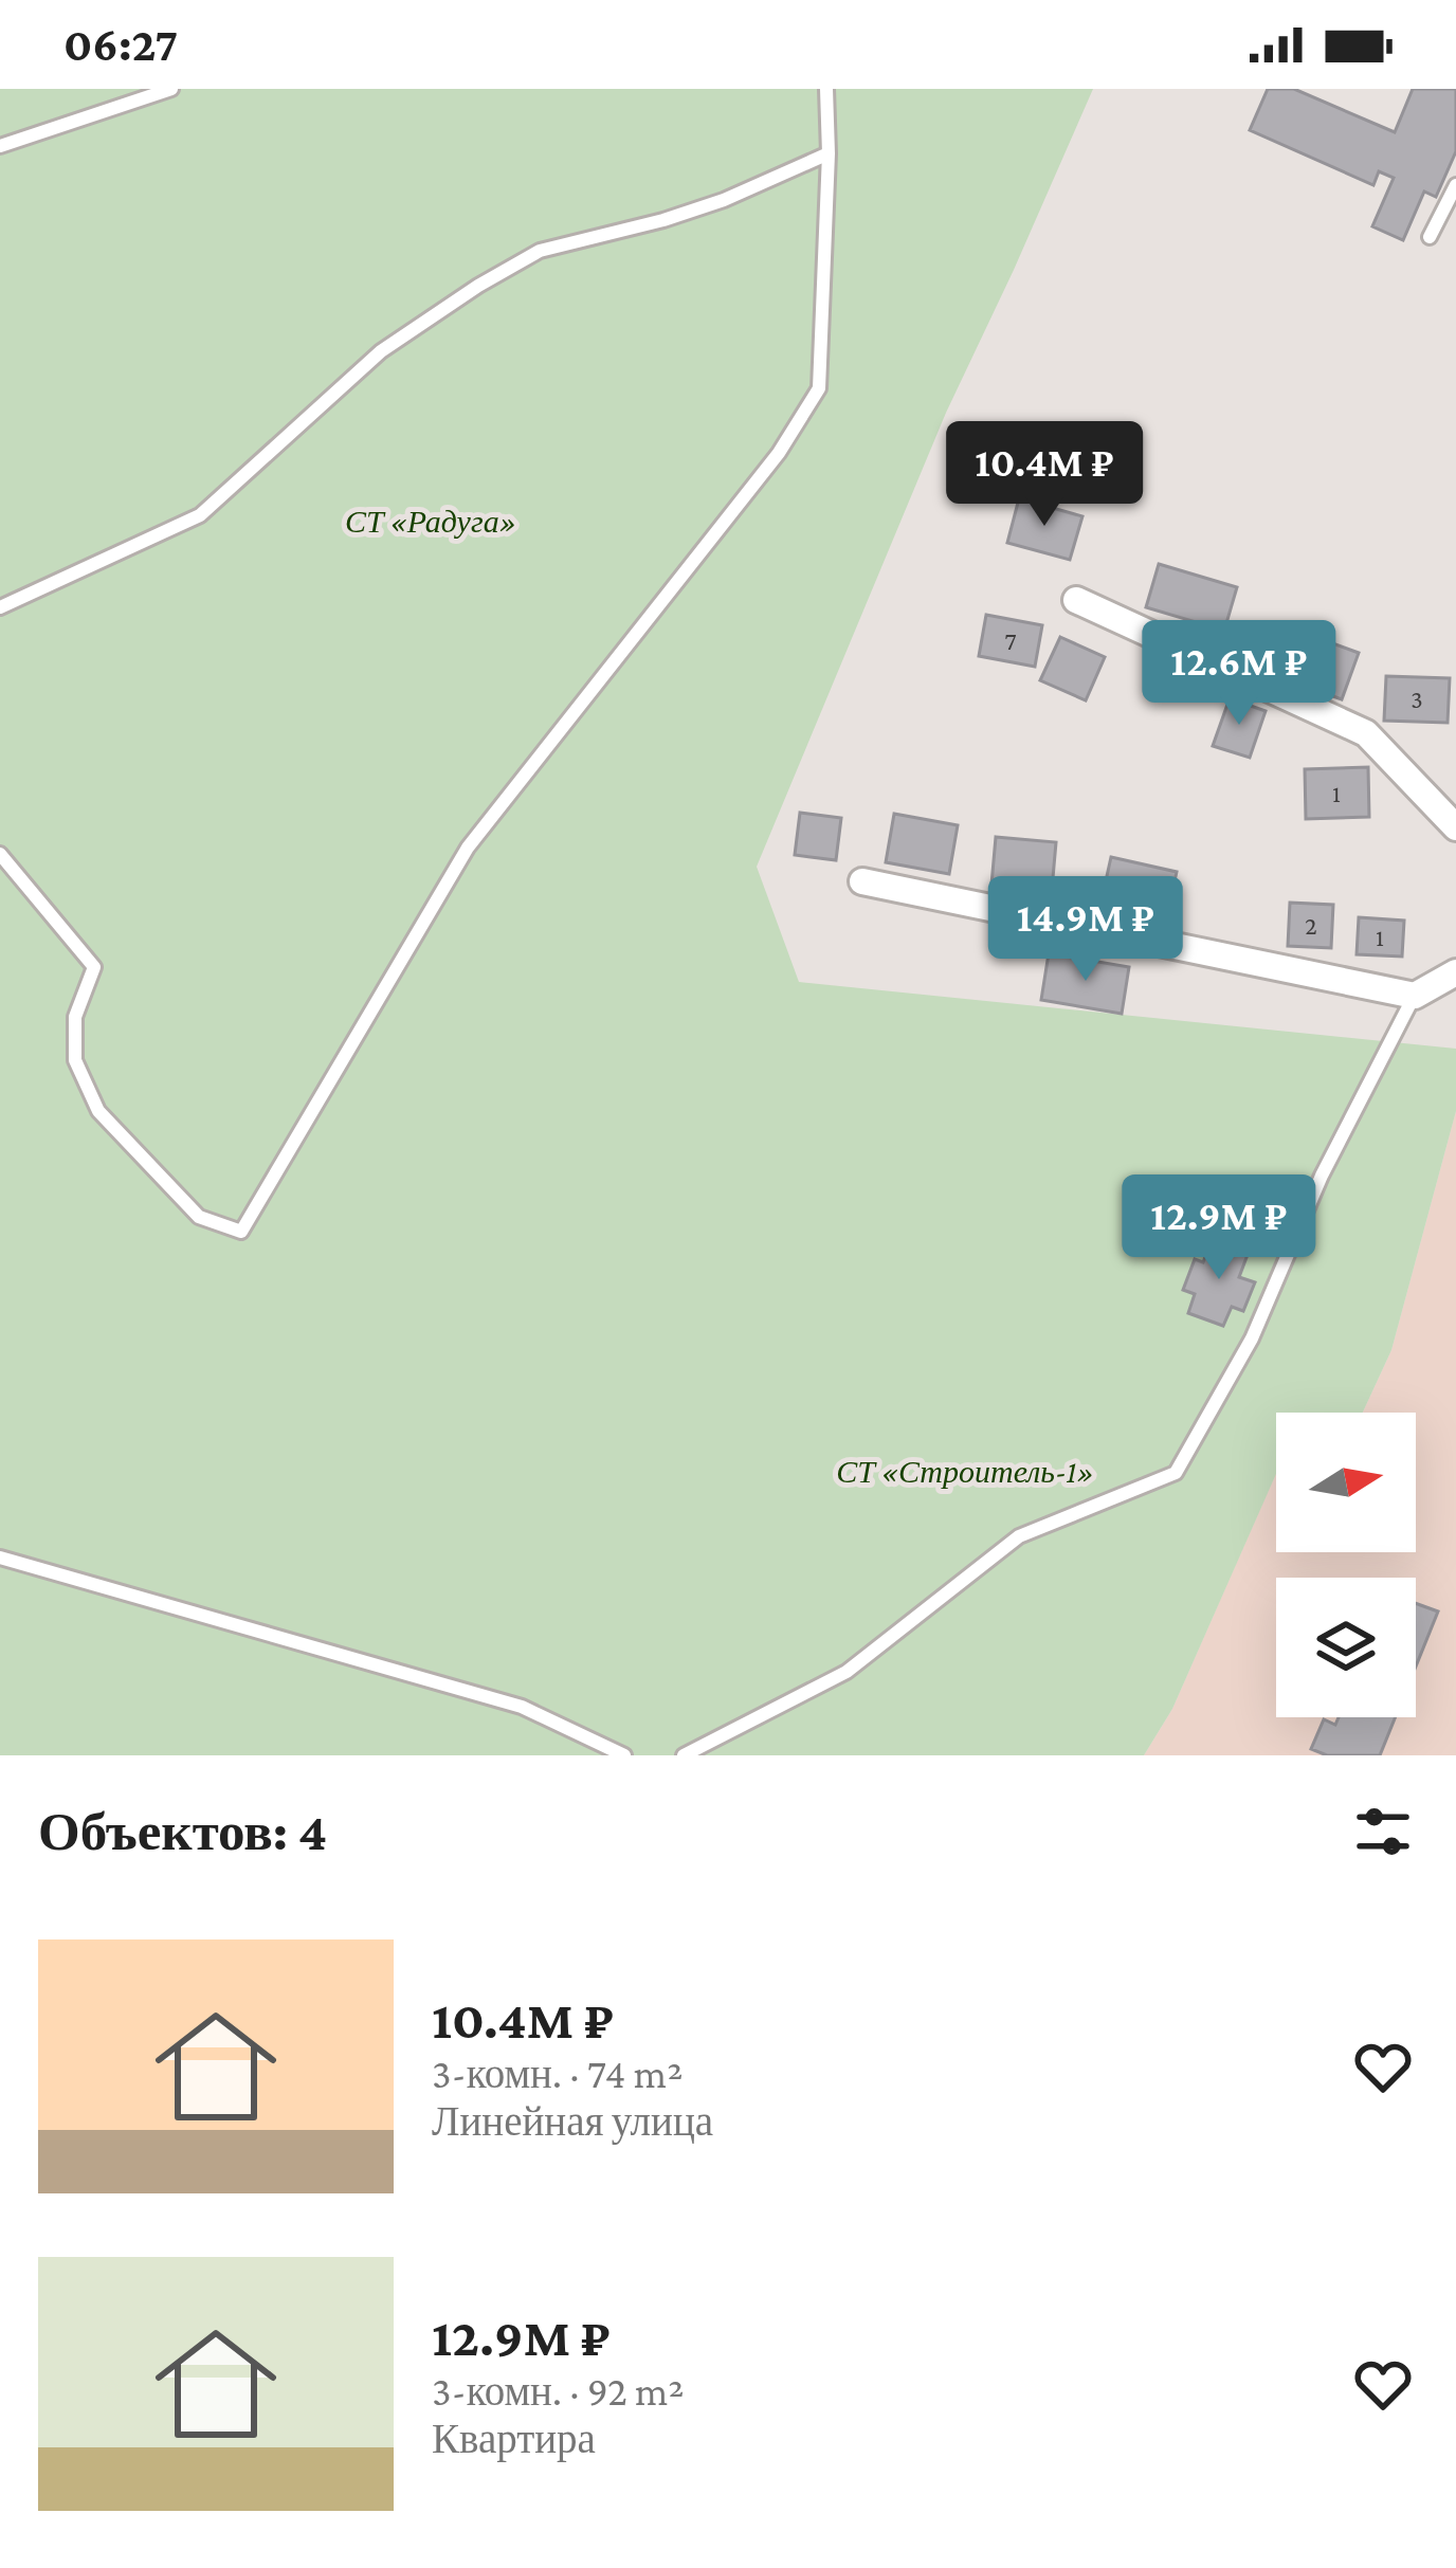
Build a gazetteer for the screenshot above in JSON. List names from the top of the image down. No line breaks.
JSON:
{"parks":["СТ «Радуга»","СТ «Строитель-1»"],"house_numbers":["7","3","1","2","1"],"north":"right","page":{"status":"06:27","price":["10.4M ₽","12.6M ₽","14.9M ₽","12.9M ₽"],"heading":"Объектов: 4","list":[{"name":"10.4M ₽","note":"3-комн. · 74 m² · Линейная улица"},{"name":"12.9M ₽","note":"3-комн. · 92 m² · Квартира"}]}}
